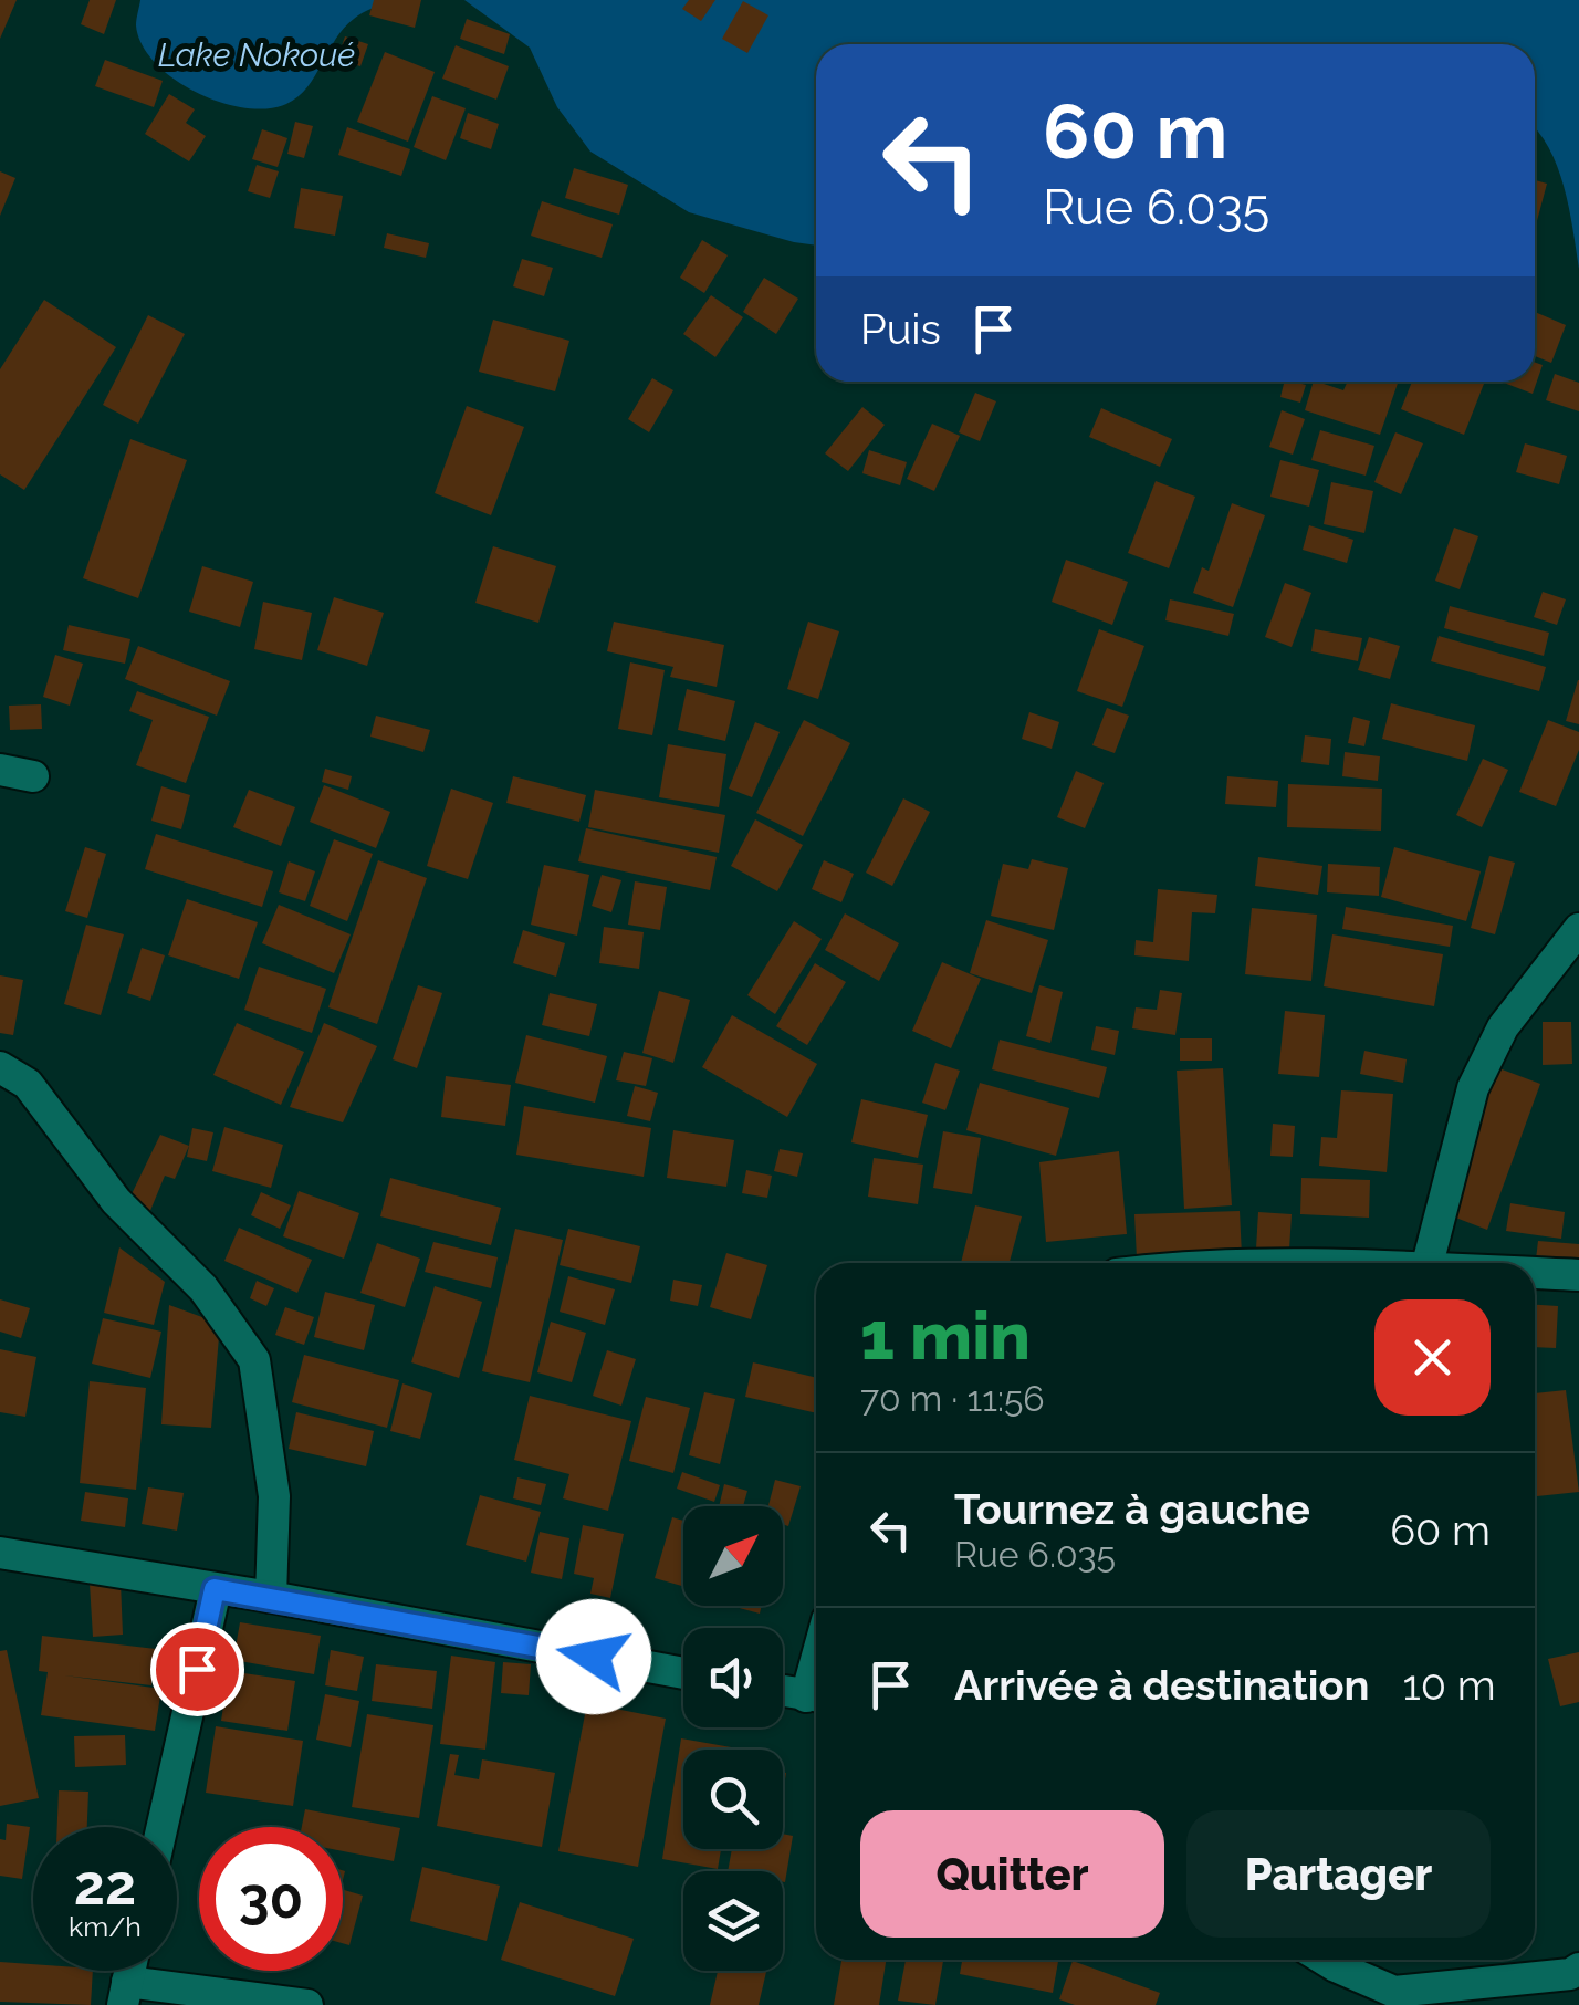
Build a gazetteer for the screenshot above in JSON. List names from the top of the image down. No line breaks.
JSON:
{"water":["Lake Nokoué"],"north":"top right","page":{"turn":["60 m","Rue 6.035"],"then":"Puis","heading":["1 min","70 m · 11:56"],"list":[{"name":"Tournez à gauche","note":"Rue 6.035","value":"60 m"},{"name":"Arrivée à destination","value":"10 m"}],"buttons":["Quitter","Partager"],"speed":"22 km/h","limit":"30"}}
